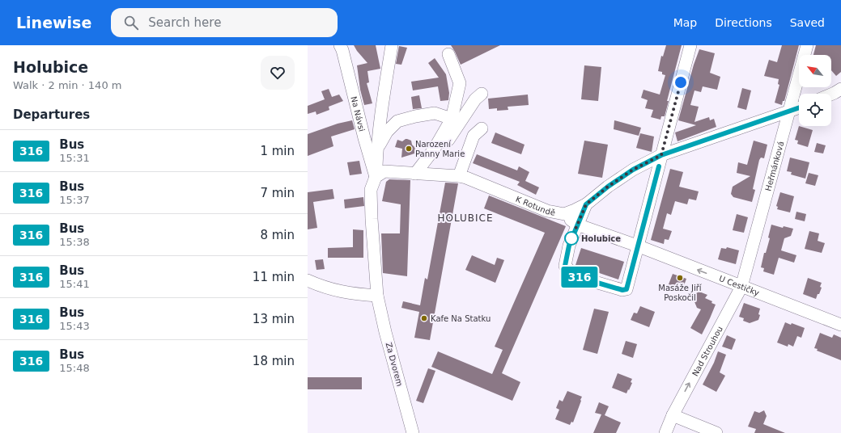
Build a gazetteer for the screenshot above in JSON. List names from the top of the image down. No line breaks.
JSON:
{"streets":{"street":["Na Návsi","Heřmánková","K Rotundě","U Cestičky","Nad Strouhou","Za Dvorem"]},"crossings":[["Na Návsi","Za Dvorem"],["Heřmánková","K Rotundě"],["Heřmánková","U Cestičky"],["Heřmánková","Nad Strouhou"],["K Rotundě","U Cestičky"],["U Cestičky","Nad Strouhou"]],"one_way":["U Cestičky","Nad Strouhou"],"districts":["HOLUBICE"],"places":["Narození Panny Marie","Holubice","Masáže Jiří Poskočil","Kafe Na Statku"],"lines":["bus line 316"],"north":"top left","page":{"header":"Linewise","search":"Search here","nav":["Map","Directions","Saved"],"heading":[["Holubice","Walk · 2 min · 140 m"],"Departures"],"on_map":"316","list":[{"mark":"316","name":"Bus","note":"15:31","value":"1 min"},{"mark":"316","name":"Bus","note":"15:37","value":"7 min"},{"mark":"316","name":"Bus","note":"15:38","value":"8 min"},{"mark":"316","name":"Bus","note":"15:41","value":"11 min"},{"mark":"316","name":"Bus","note":"15:43","value":"13 min"},{"mark":"316","name":"Bus","note":"15:48","value":"18 min"}]}}
